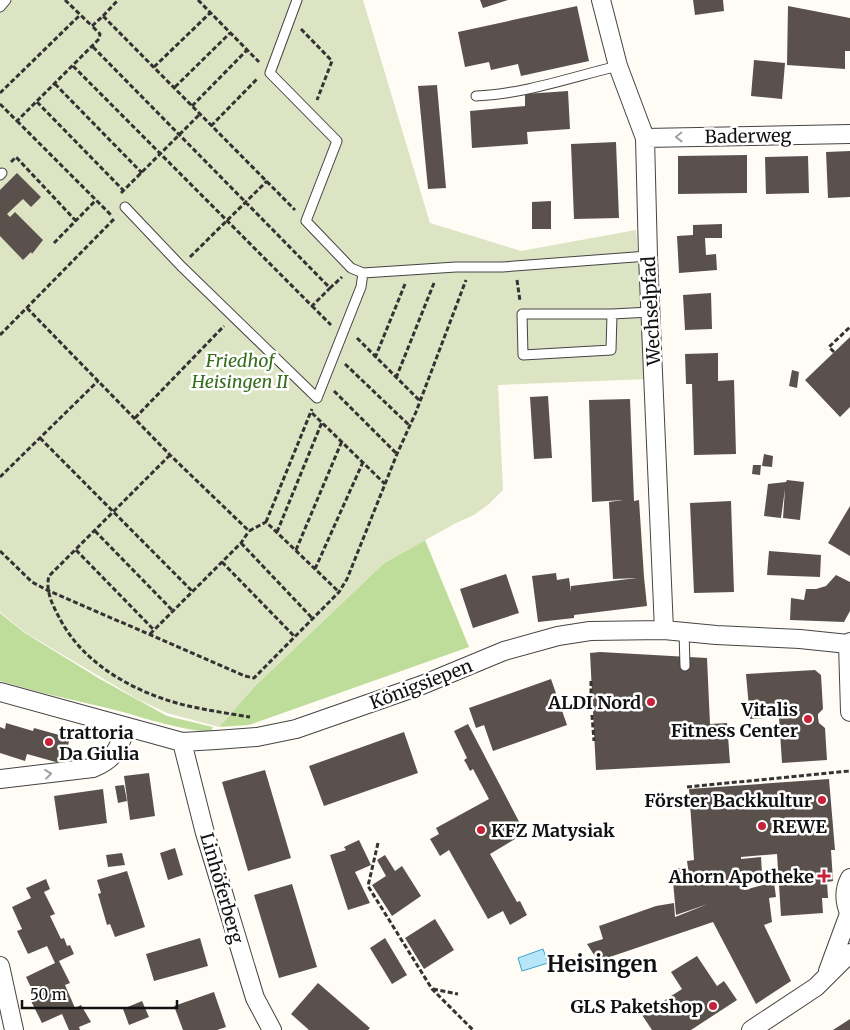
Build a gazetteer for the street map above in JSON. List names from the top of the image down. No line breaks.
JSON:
{"streets":{"street":["Baderweg","Wechselpfad","Königsiepen","Linhöferberg"]},"crossings":[["Baderweg","Wechselpfad"],["Wechselpfad","Königsiepen"],["Königsiepen","Linhöferberg"]],"one_way":["Baderweg"],"districts":["Heisingen"],"parks":["Friedhof Heisingen II"],"places":{"other":["ALDI Nord","Vitalis Fitness Center","trattoria Da Giulia","Förster Backkultur","REWE","KFZ Matysiak","GLS Paketshop"],"health":["Ahorn Apotheke"]},"scale_bar":"50 m"}
